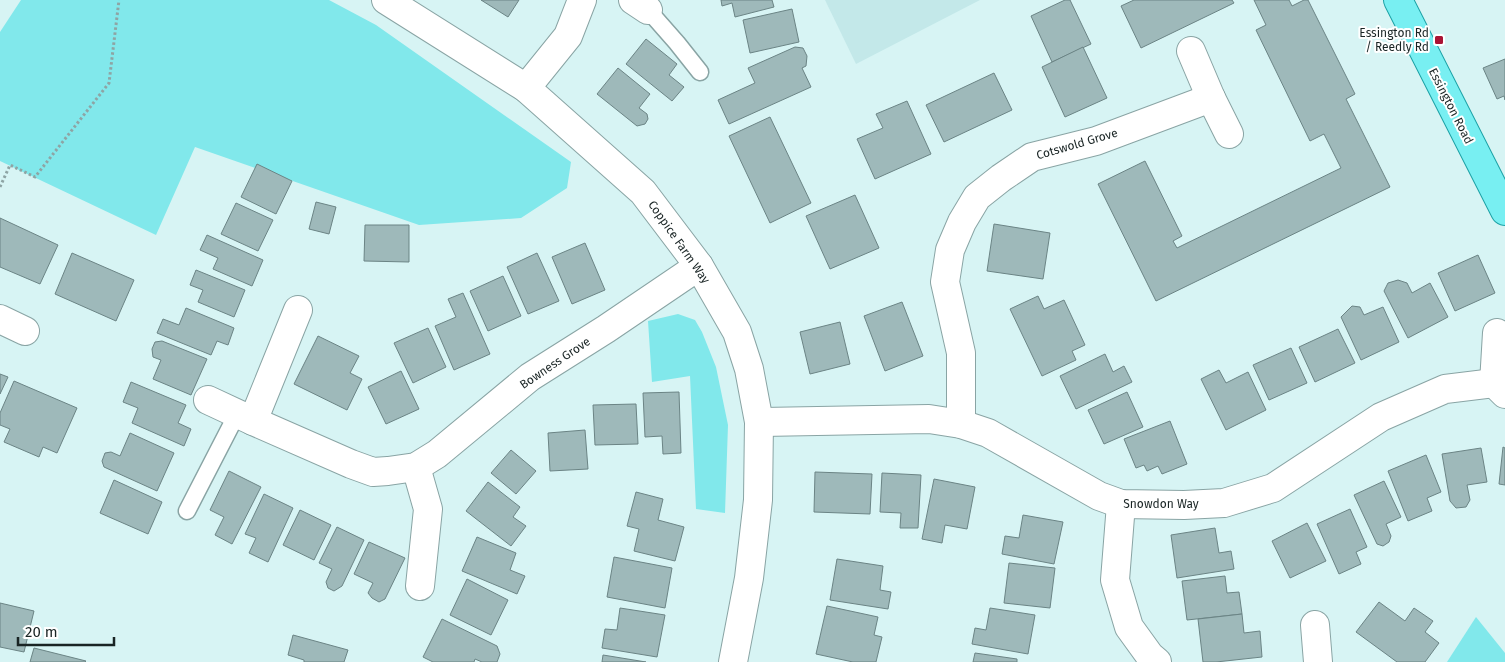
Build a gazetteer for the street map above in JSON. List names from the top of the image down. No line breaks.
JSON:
{"streets":{"main road":["Essington Road"],"street":["Cotswold Grove","Coppice Farm Way","Bowness Grove","Snowdon Way"]},"crossings":[["Cotswold Grove","Snowdon Way"],["Coppice Farm Way","Bowness Grove"],["Coppice Farm Way","Snowdon Way"]],"places":{"transit":["Essington Rd / Reedly Rd"]},"scale_bar":"20 m"}
